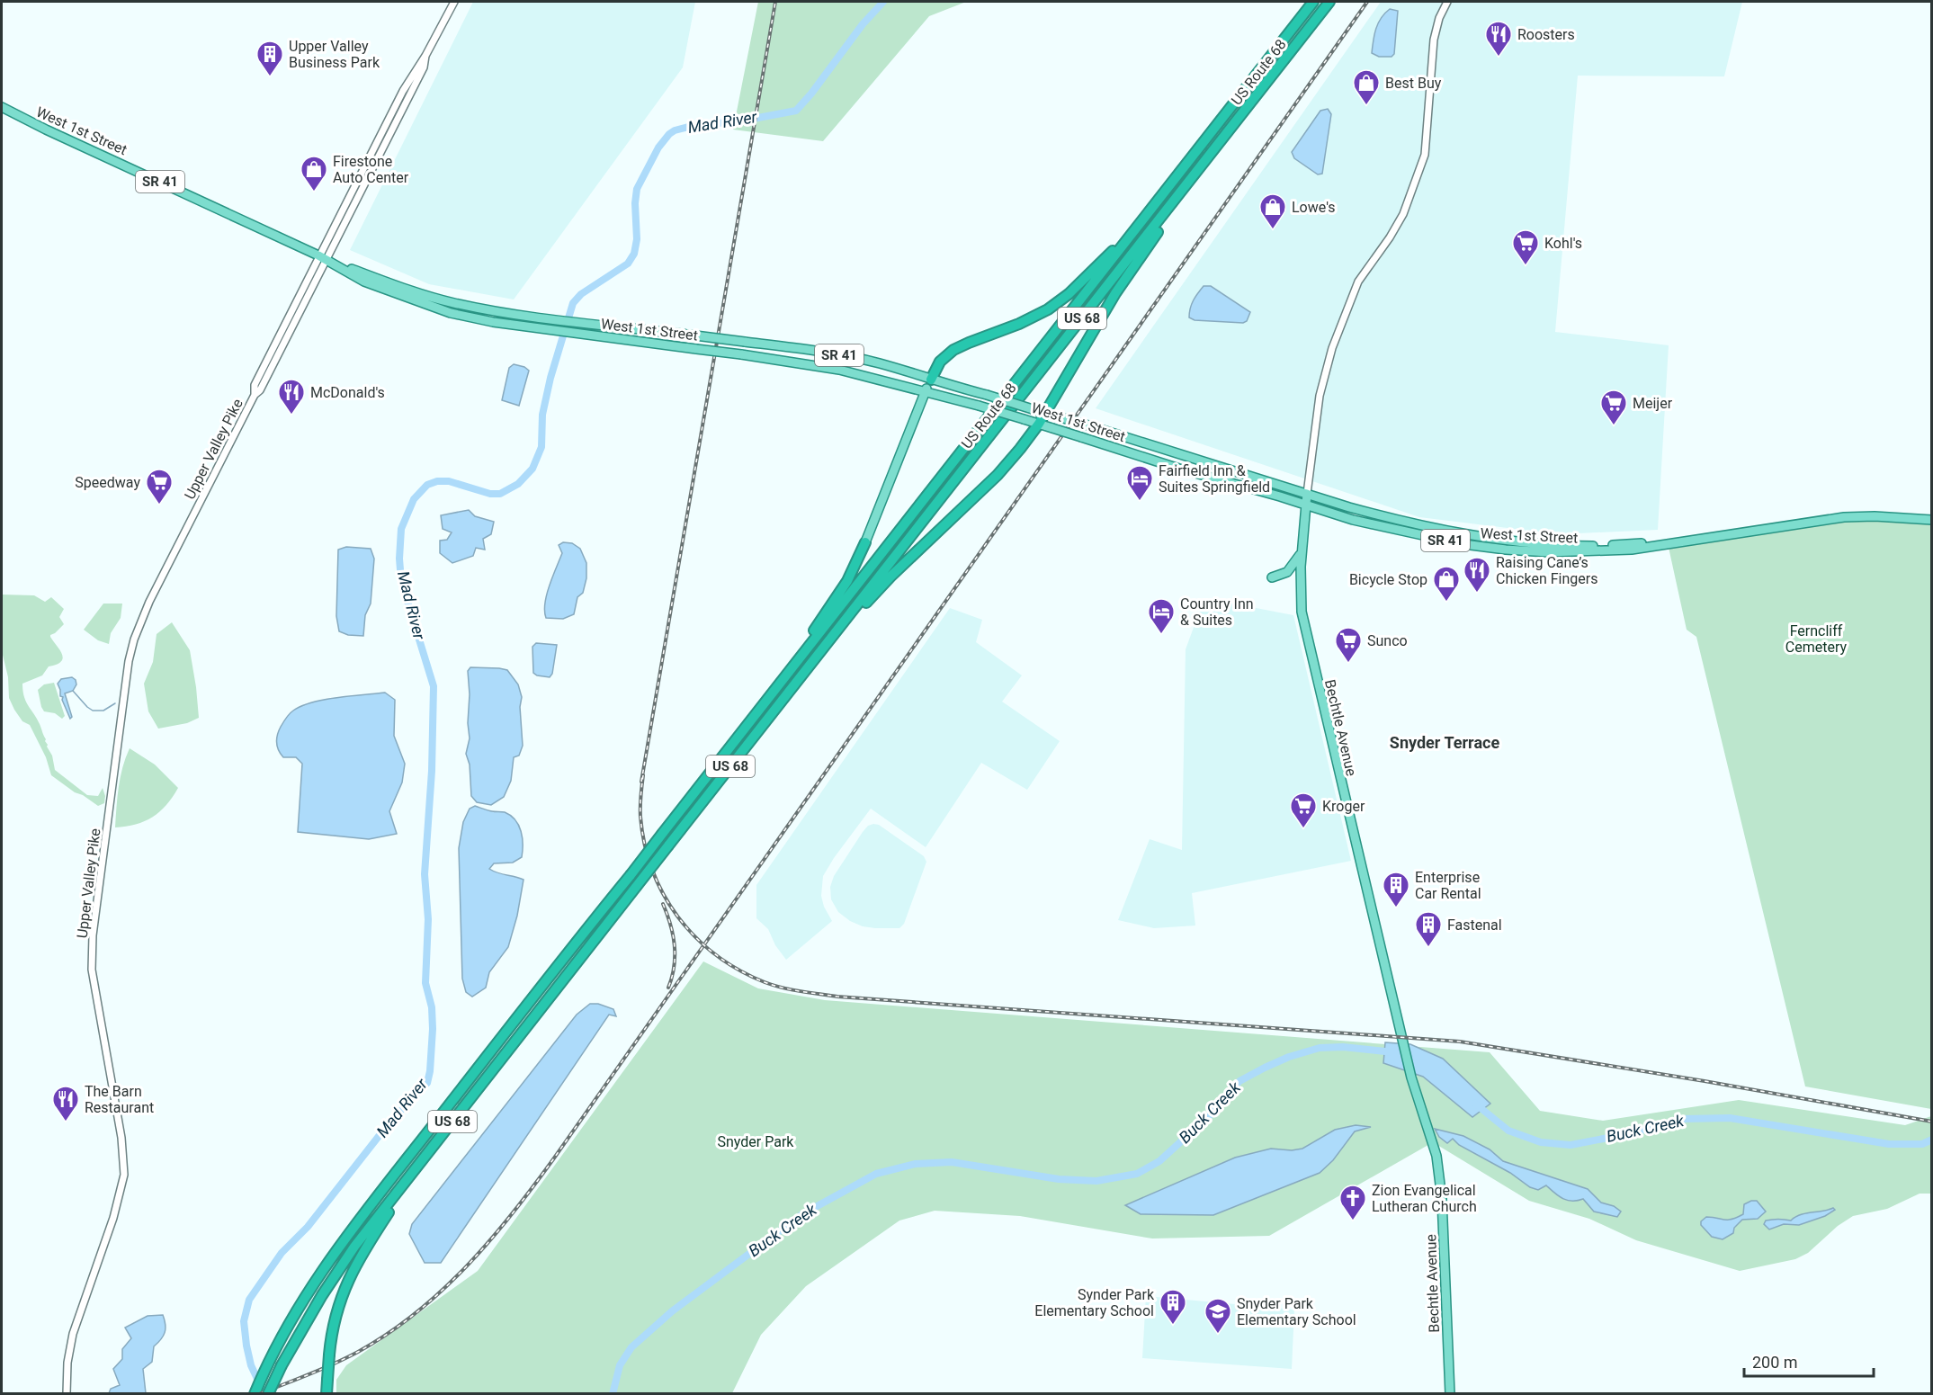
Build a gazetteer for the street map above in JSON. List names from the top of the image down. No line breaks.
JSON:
{"streets":{"highway":["US Route 68","US 68"],"main road":["West 1st Street","SR 41","Bechtle Avenue"],"street":["Upper Valley Pike"]},"crossings":[["US Route 68","US 68"],["West 1st Street","Upper Valley Pike"],["West 1st Street","Bechtle Avenue"]],"districts":["Snyder Terrace"],"water":["Mad River","Buck Creek"],"parks":["Ferncliff Cemetery","Snyder Park"],"places":{"restaurant":["Roosters","McDonald's","Raising Cane’s Chicken Fingers","The Barn Restaurant"],"building":["Upper Valley Business Park","Enterprise Car Rental","Fastenal","Synder Park Elementary School"],"shop":["Best Buy","Firestone Auto Center","Lowe's","Bicycle Stop"],"supermarket":["Kohl's","Meijer","Speedway","Sunco","Kroger"],"hotel":["Fairfield Inn & Suites Springfield","Country Inn & Suites"],"church":["Zion Evangelical Lutheran Church"],"school or university":["Snyder Park Elementary School"]},"scale_bar":"200 m"}
